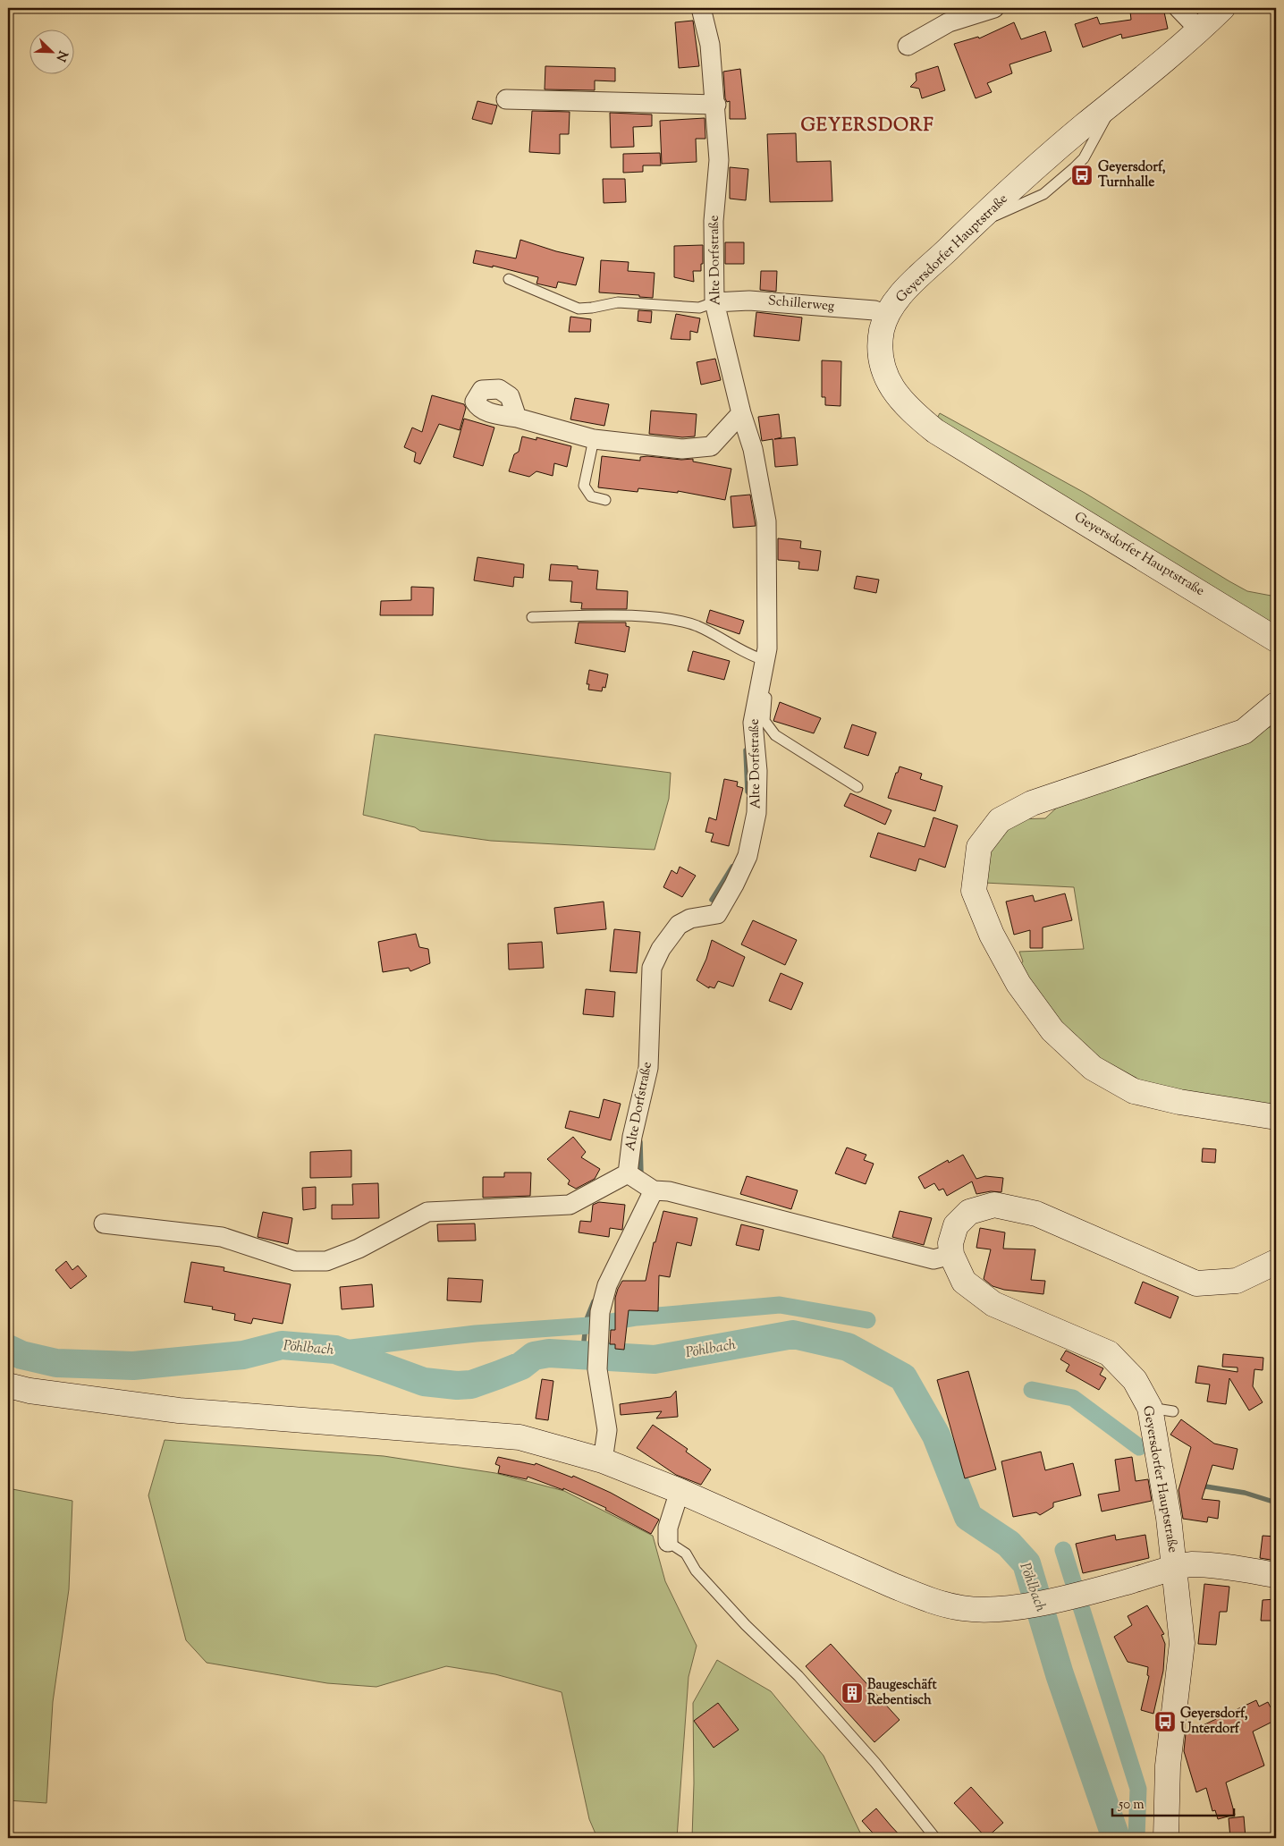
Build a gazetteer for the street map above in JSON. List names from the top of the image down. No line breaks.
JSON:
{"streets":{"main road":["Geyersdorfer Hauptstraße"],"street":["Alte Dorfstraße","Schillerweg"]},"crossings":[["Geyersdorfer Hauptstraße","Schillerweg"],["Alte Dorfstraße","Schillerweg"]],"districts":["GEYERSDORF"],"water":["Pöhlbach"],"places":{"bus stop":["Geyersdorf, Turnhalle","Geyersdorf, Unterdorf"],"building":["Baugeschäft Rebentisch"]},"scale_bar":"50 m","north":"bottom right"}
